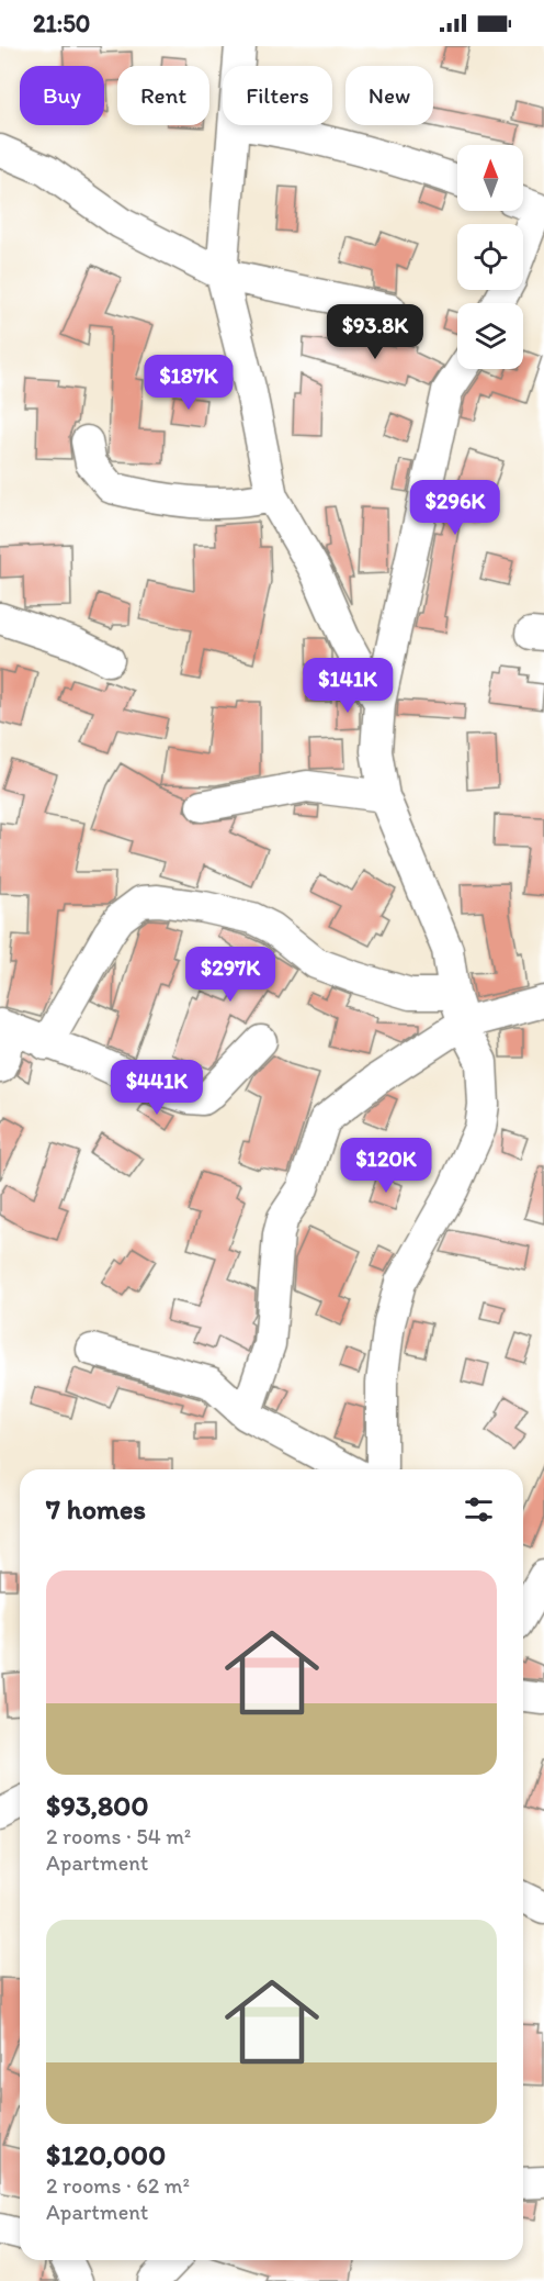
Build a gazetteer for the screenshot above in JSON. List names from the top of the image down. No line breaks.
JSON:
{"north":"top","page":{"status":"21:50","chip":["Buy","Rent","Filters","New"],"price":["$93.8K","$187K","$296K","$141K","$297K","$441K","$120K"],"heading":"7 homes","list":[{"name":"$93,800","note":"2 rooms · 54 m² · Apartment"},{"name":"$120,000","note":"2 rooms · 62 m² · Apartment"}]}}
